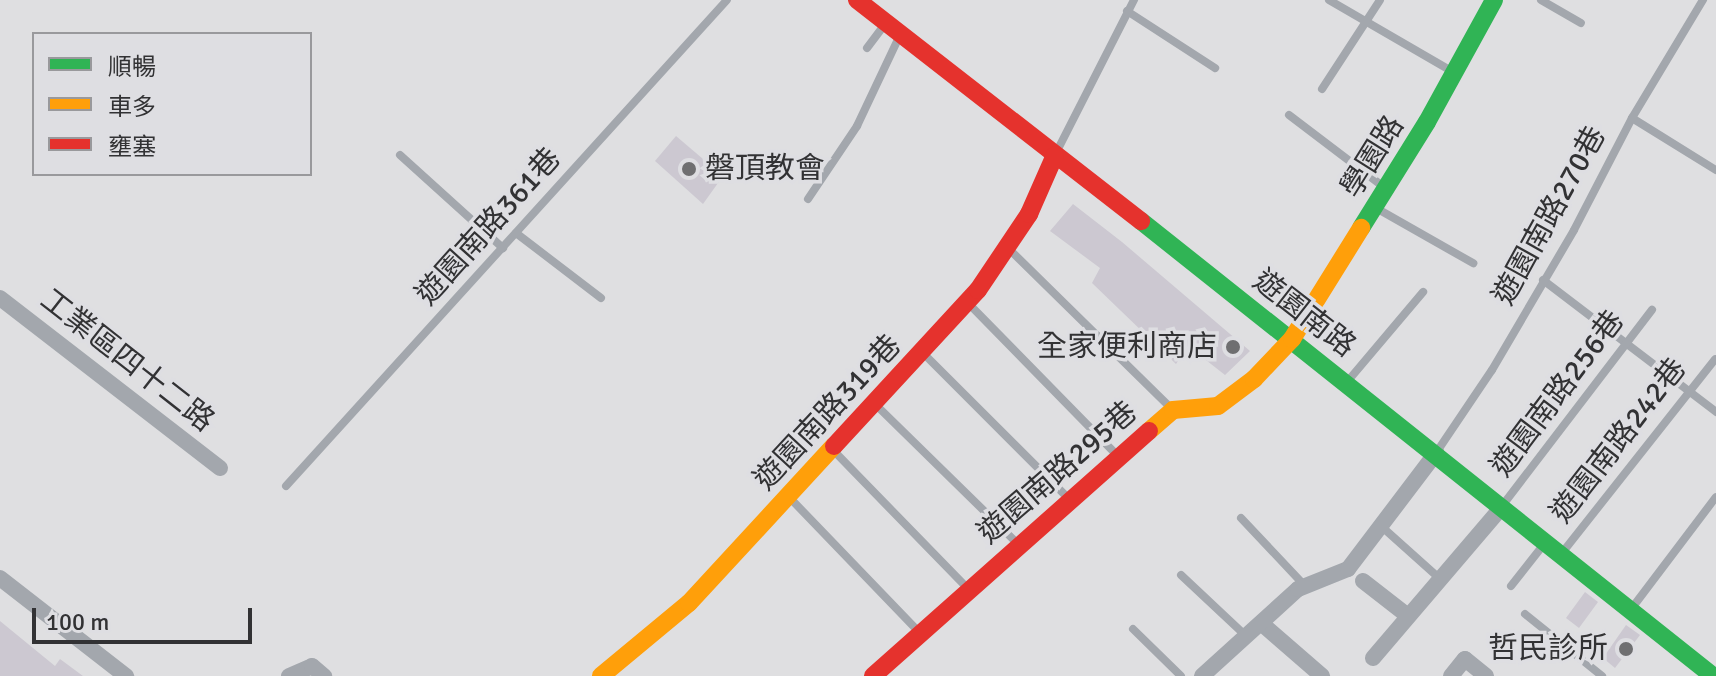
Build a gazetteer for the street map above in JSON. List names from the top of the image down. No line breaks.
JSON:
{"streets":{"street":["學園路","遊園南路","工業區四十二路","遊園南路319巷","遊園南路295巷"],"lane":["遊園南路270巷","遊園南路361巷","遊園南路256巷","遊園南路242巷"]},"crossings":[["學園路","遊園南路"],["學園路","遊園南路295巷"],["遊園南路270巷","遊園南路"],["遊園南路","遊園南路256巷"],["遊園南路","遊園南路319巷"],["遊園南路","遊園南路242巷"],["遊園南路","遊園南路295巷"]],"places":["磐頂教會","全家便利商店","哲民診所"],"legend":["順暢","車多","壅塞"],"scale_bar":"100 m"}
